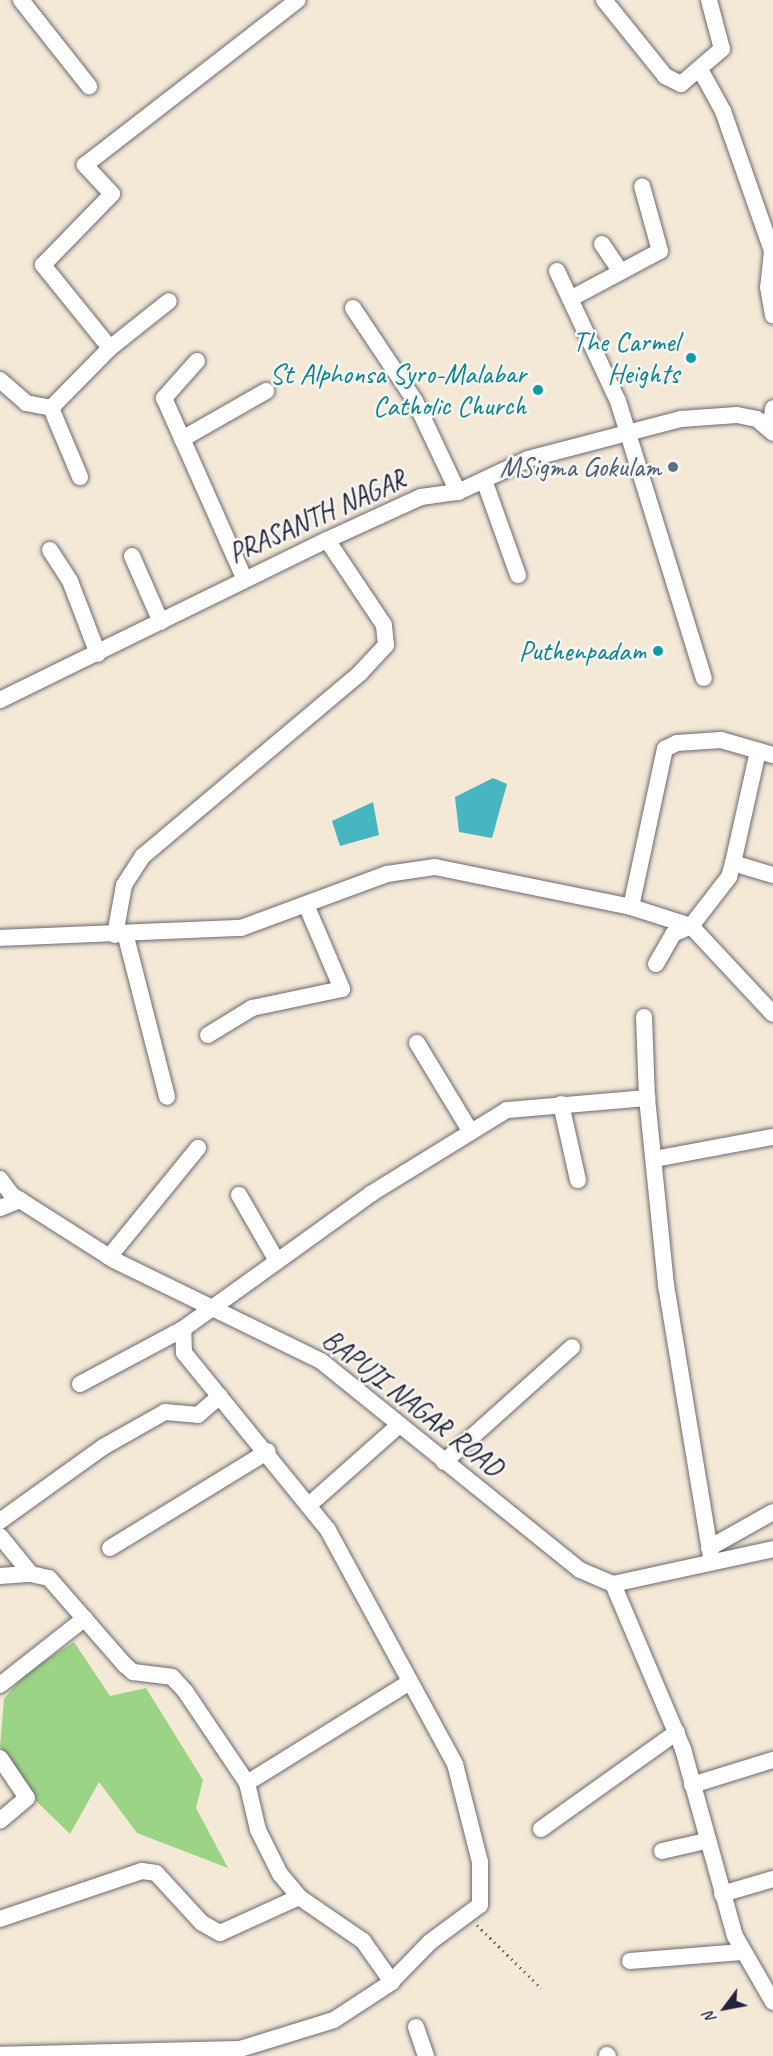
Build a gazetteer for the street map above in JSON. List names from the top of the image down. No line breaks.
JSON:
{"streets":{"street":["PRASANTH NAGAR","BAPUJI NAGAR ROAD"]},"places":["The Carmel Heights","St Alphonsa Syro-Malabar Catholic Church","MSigma Gokulam","Puthenpadam"],"north":"bottom left"}
